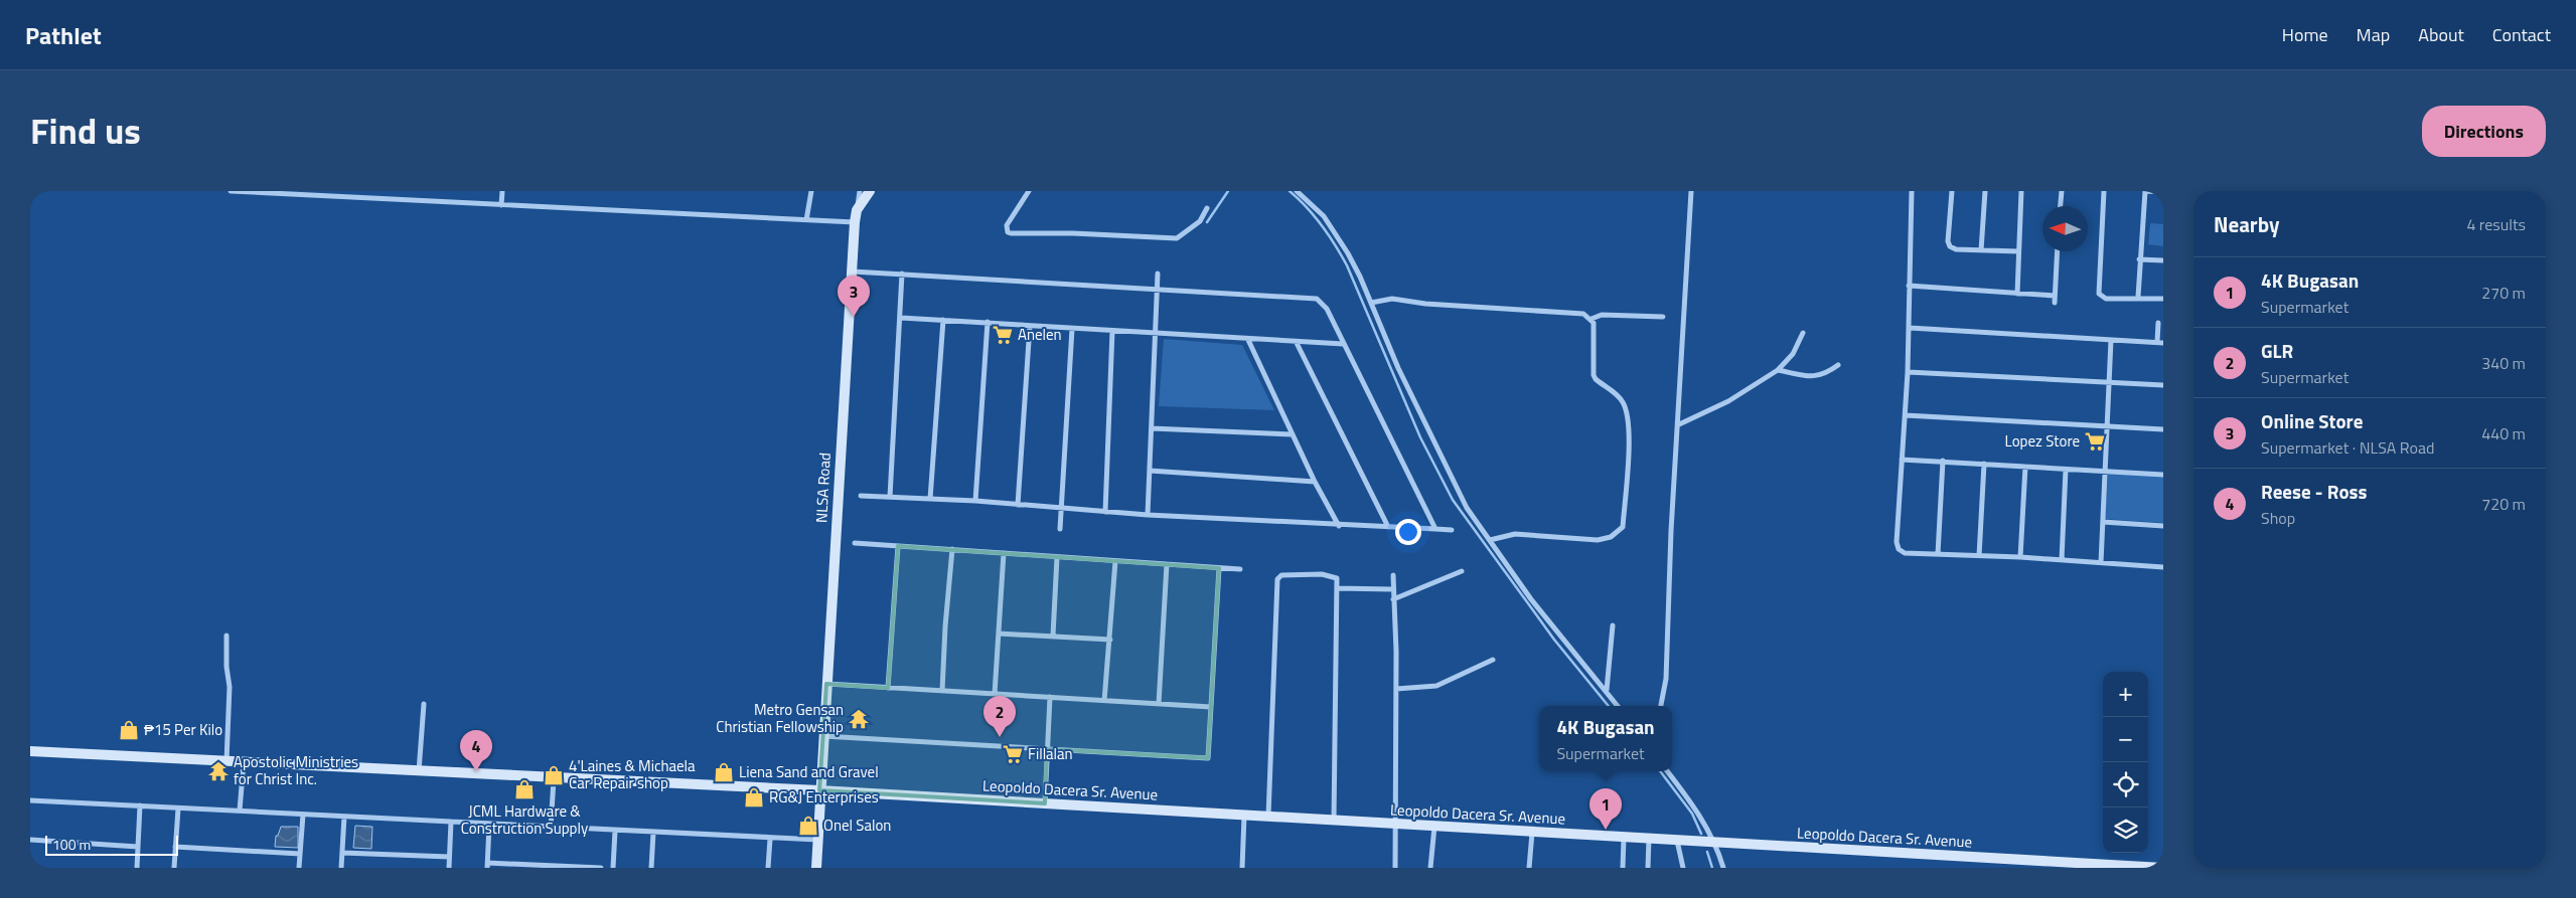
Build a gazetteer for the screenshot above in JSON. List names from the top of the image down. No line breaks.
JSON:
{"streets":{"main road":["NLSA Road","Leopoldo Dacera Sr. Avenue"]},"crossings":[["NLSA Road","Leopoldo Dacera Sr. Avenue"]],"places":{"supermarket":["Anelen","Lopez Store","Fillalan"],"temple":["Metro Gensan Christian Fellowship","Apostolic Ministries for Christ Inc."],"shop":["₱15 Per Kilo","Liena Sand and Gravel","4'Laines & Michaela Car Repair shop","JCML Hardware & Construction Supply","RG&J Enterprises","Onel Salon"]},"scale_bar":"100 m","north":"left","page":{"header":"Pathlet","nav":["Home","Map","About","Contact"],"title":"Find us","buttons":"Directions","heading":["Nearby","4 results"],"list":[{"mark":"1","name":"4K Bugasan","note":"Supermarket","value":"270 m"},{"mark":"2","name":"GLR","note":"Supermarket","value":"340 m"},{"mark":"3","name":"Online Store","note":"Supermarket · NLSA Road","value":"440 m"},{"mark":"4","name":"Reese - Ross","note":"Shop","value":"720 m"}],"pins":["3","2","4","1"],"map_buttons":["+","−"],"popup":["4K Bugasan","Supermarket"],"scale":"100 m"}}
